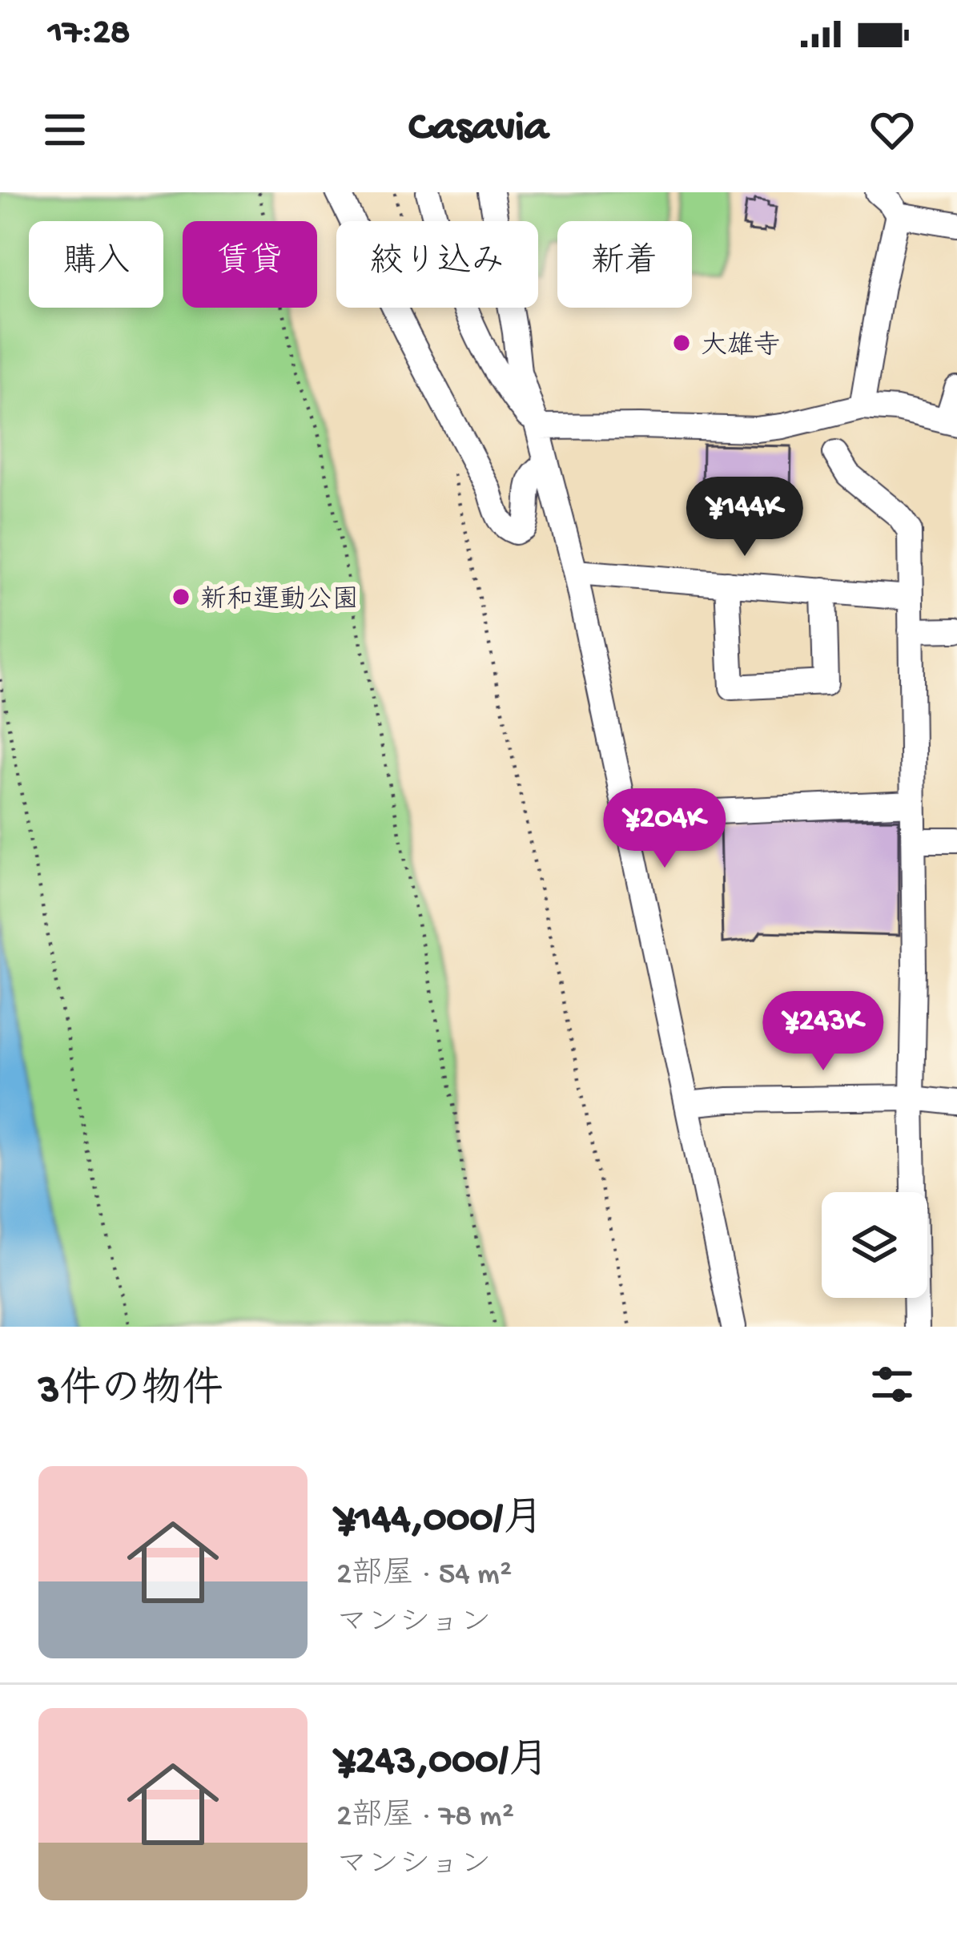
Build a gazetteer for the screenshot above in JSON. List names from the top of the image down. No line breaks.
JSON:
{"places":["大雄寺","新和運動公園"],"page":{"status":"17:28","header":"Casavia","chip":["購入","賃貸","絞り込み","新着"],"price":["¥144K","¥204K","¥243K"],"heading":"3件の物件","list":[{"name":"¥144,000/月","note":"2部屋 · 54 m² · マンション"},{"name":"¥243,000/月","note":"2部屋 · 78 m² · マンション"}]}}
